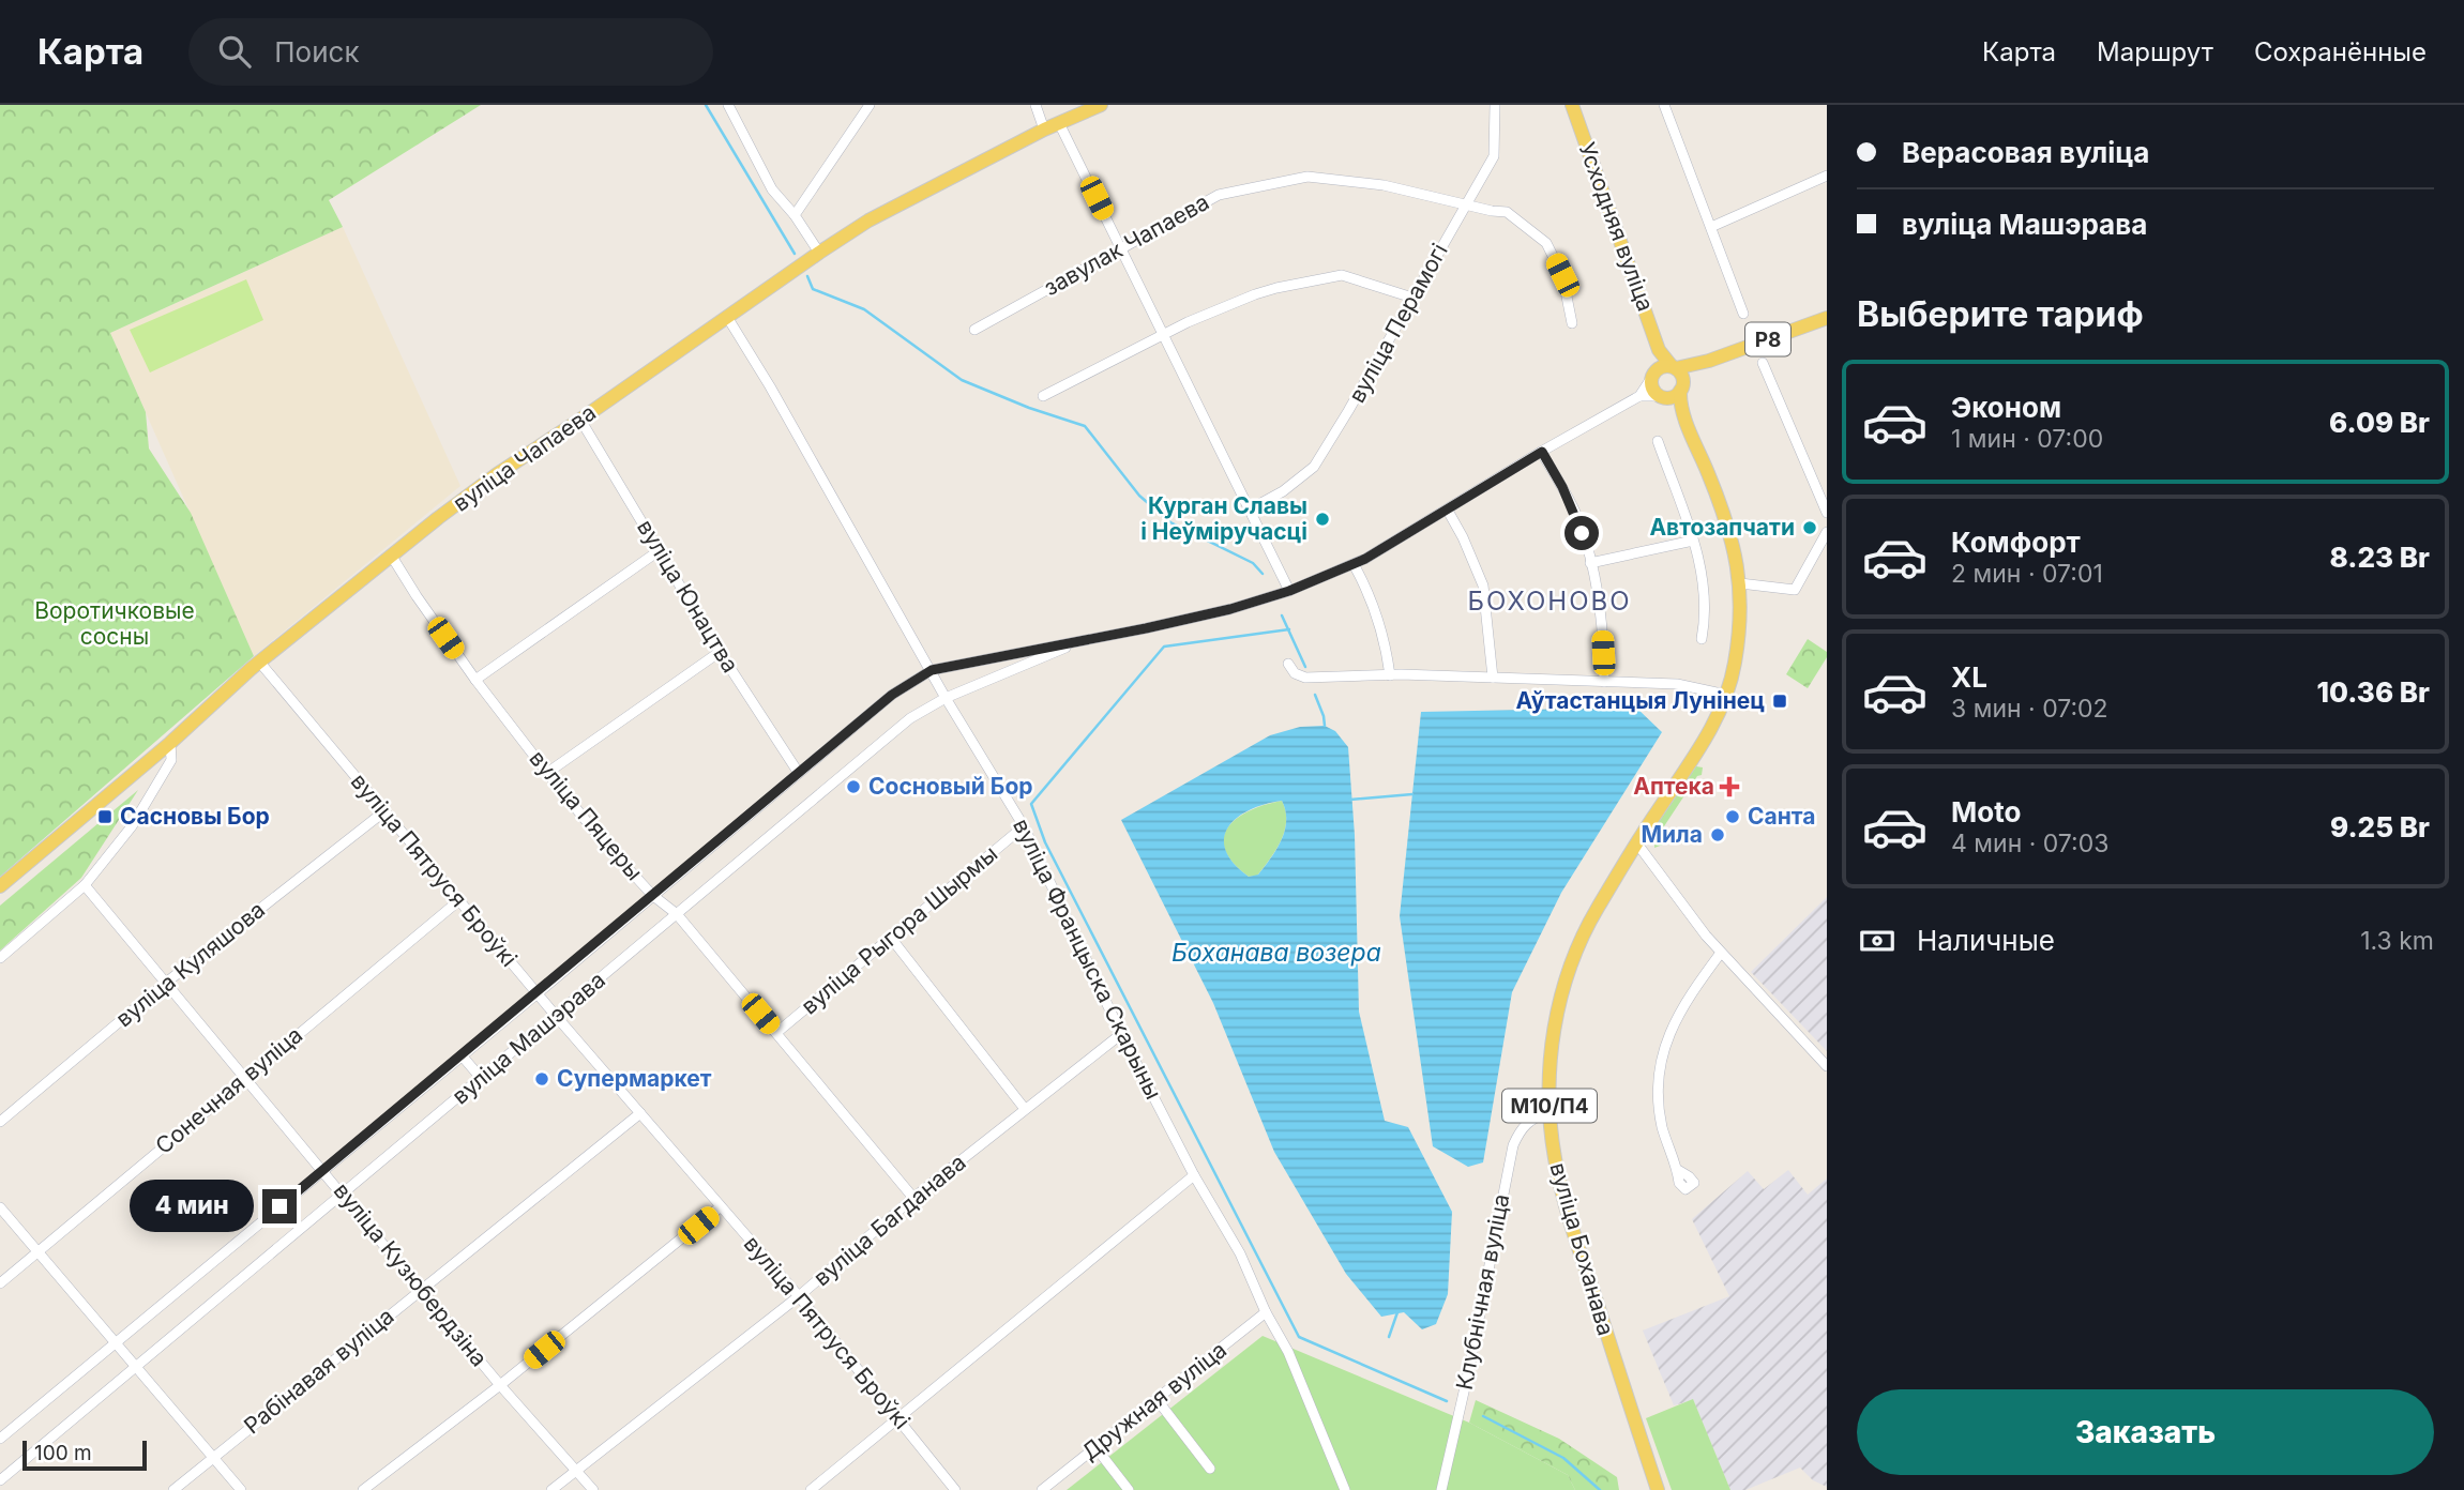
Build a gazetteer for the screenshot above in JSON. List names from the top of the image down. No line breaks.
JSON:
{"streets":{"main road":["Усходняя вуліца","Р8","вуліца Чапаева","М10/П4","вуліца Боханава"],"street":["завулак Чапаева","вуліца Перамогі","вуліца Юнацтва","вуліца Пяцеры","вуліца Пятруся Броўкі","вуліца Рыгора Шырмы","вуліца Францыска Скарыны","вуліца Куляшова","вуліца Машэрава","Сонечная вуліца","вуліца Багданава","вуліца Кузюбердзіна","Клубнічная вуліца","Рабінавая вуліца","Дружная вуліца"]},"crossings":[["Усходняя вуліца","Р8"],["Усходняя вуліца","вуліца Машэрава"],["Усходняя вуліца","М10/П4"],["завулак Чапаева","вуліца Перамогі"],["Р8","вуліца Машэрава"],["Р8","М10/П4"],["вуліца Чапаева","вуліца Юнацтва"],["вуліца Чапаева","вуліца Пяцеры"],["вуліца Чапаева","вуліца Пятруся Броўкі"],["вуліца Чапаева","вуліца Францыска Скарыны"],["вуліца Юнацтва","вуліца Машэрава"],["вуліца Пяцеры","вуліца Рыгора Шырмы"],["вуліца Пяцеры","вуліца Машэрава"],["вуліца Пяцеры","вуліца Багданава"],["вуліца Пятруся Броўкі","вуліца Куляшова"],["вуліца Пятруся Броўкі","вуліца Машэрава"],["вуліца Пятруся Броўкі","Сонечная вуліца"],["вуліца Пятруся Броўкі","вуліца Багданава"],["вуліца Пятруся Броўкі","Рабінавая вуліца"],["вуліца Рыгора Шырмы","вуліца Францыска Скарыны"],["вуліца Францыска Скарыны","вуліца Машэрава"],["вуліца Францыска Скарыны","вуліца Багданава"],["вуліца Куляшова","вуліца Кузюбердзіна"],["вуліца Машэрава","М10/П4"],["вуліца Машэрава","вуліца Кузюбердзіна"],["Сонечная вуліца","вуліца Кузюбердзіна"],["М10/П4","вуліца Боханава"],["вуліца Багданава","вуліца Кузюбердзіна"],["вуліца Боханава","Клубнічная вуліца"],["вуліца Кузюбердзіна","Рабінавая вуліца"]],"districts":["БОХОНОВО"],"water":["Боханава возера"],"parks":["Воротичковые сосны"],"places":{"other":["Курган Славы і Неўміручасці","Автозапчати","Сосновый Бор","Санта","Мила","Супермаркет"],"transit":["Аўтастанцыя Лунінец","Сасновы Бор"],"health":["Аптека"]},"scale_bar":"100 m","page":{"header":"Карта","search":"Поиск","nav":["Карта","Маршрут","Сохранённые"],"banner":["Верасовая вуліца","вуліца Машэрава"],"heading":"Выберите тариф","list":[{"name":"Эконом","note":"1 мин · 07:00","value":"6.09 Br"},{"name":"Комфорт","note":"2 мин · 07:01","value":"8.23 Br"},{"name":"XL","note":"3 мин · 07:02","value":"10.36 Br"},{"name":"Moto","note":"4 мин · 07:03","value":"9.25 Br"}],"pay":["Наличные","1.3 km"],"bubble":"4 мин","buttons":"Заказать","scale":"100 m"}}
